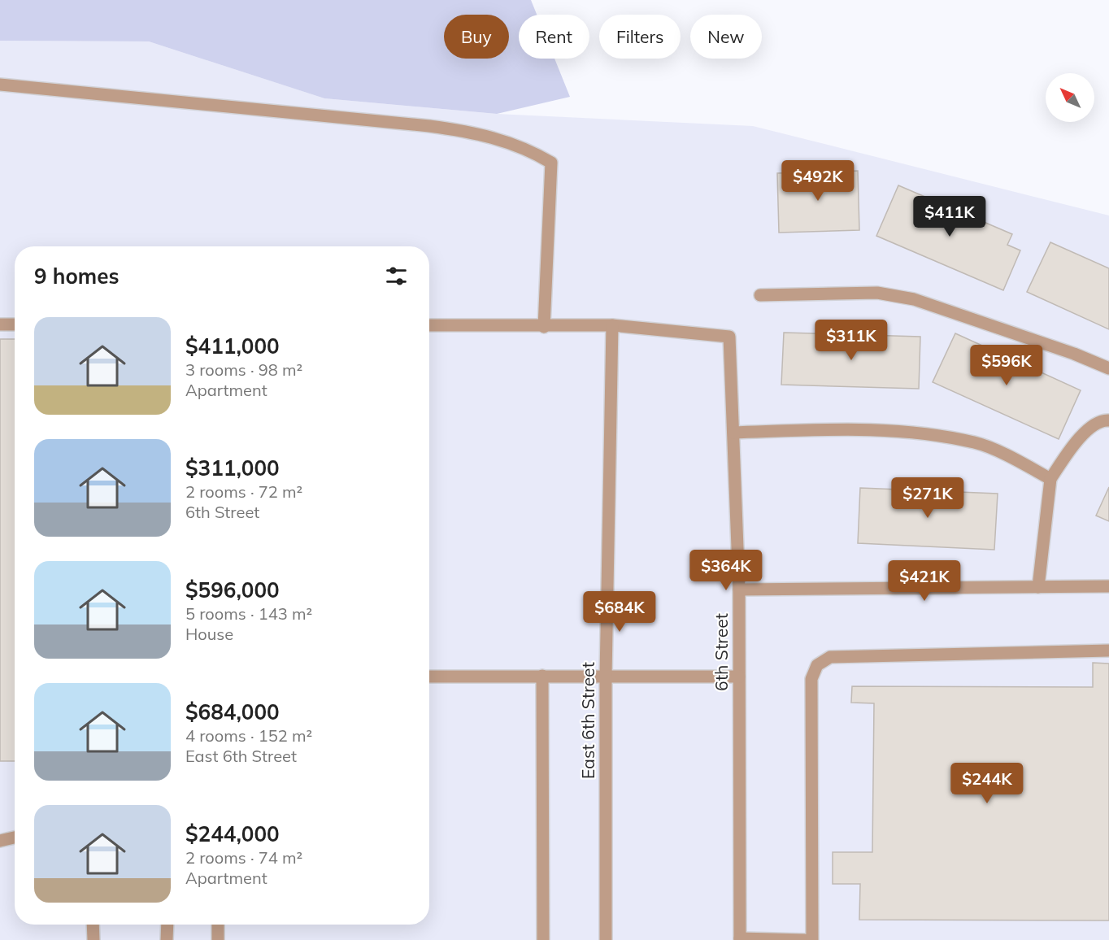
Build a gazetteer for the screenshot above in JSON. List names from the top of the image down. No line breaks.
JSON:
{"streets":{"street":["6th Street","East 6th Street"]},"crossings":[["6th Street","East 6th Street"]],"north":"top left","page":{"chip":["Buy","Rent","Filters","New"],"price":["$492K","$411K","$311K","$596K","$271K","$364K","$421K","$684K","$244K"],"heading":"9 homes","list":[{"name":"$411,000","note":"3 rooms · 98 m² · Apartment"},{"name":"$311,000","note":"2 rooms · 72 m² · 6th Street"},{"name":"$596,000","note":"5 rooms · 143 m² · House"},{"name":"$684,000","note":"4 rooms · 152 m² · East 6th Street"},{"name":"$244,000","note":"2 rooms · 74 m² · Apartment"}]}}
